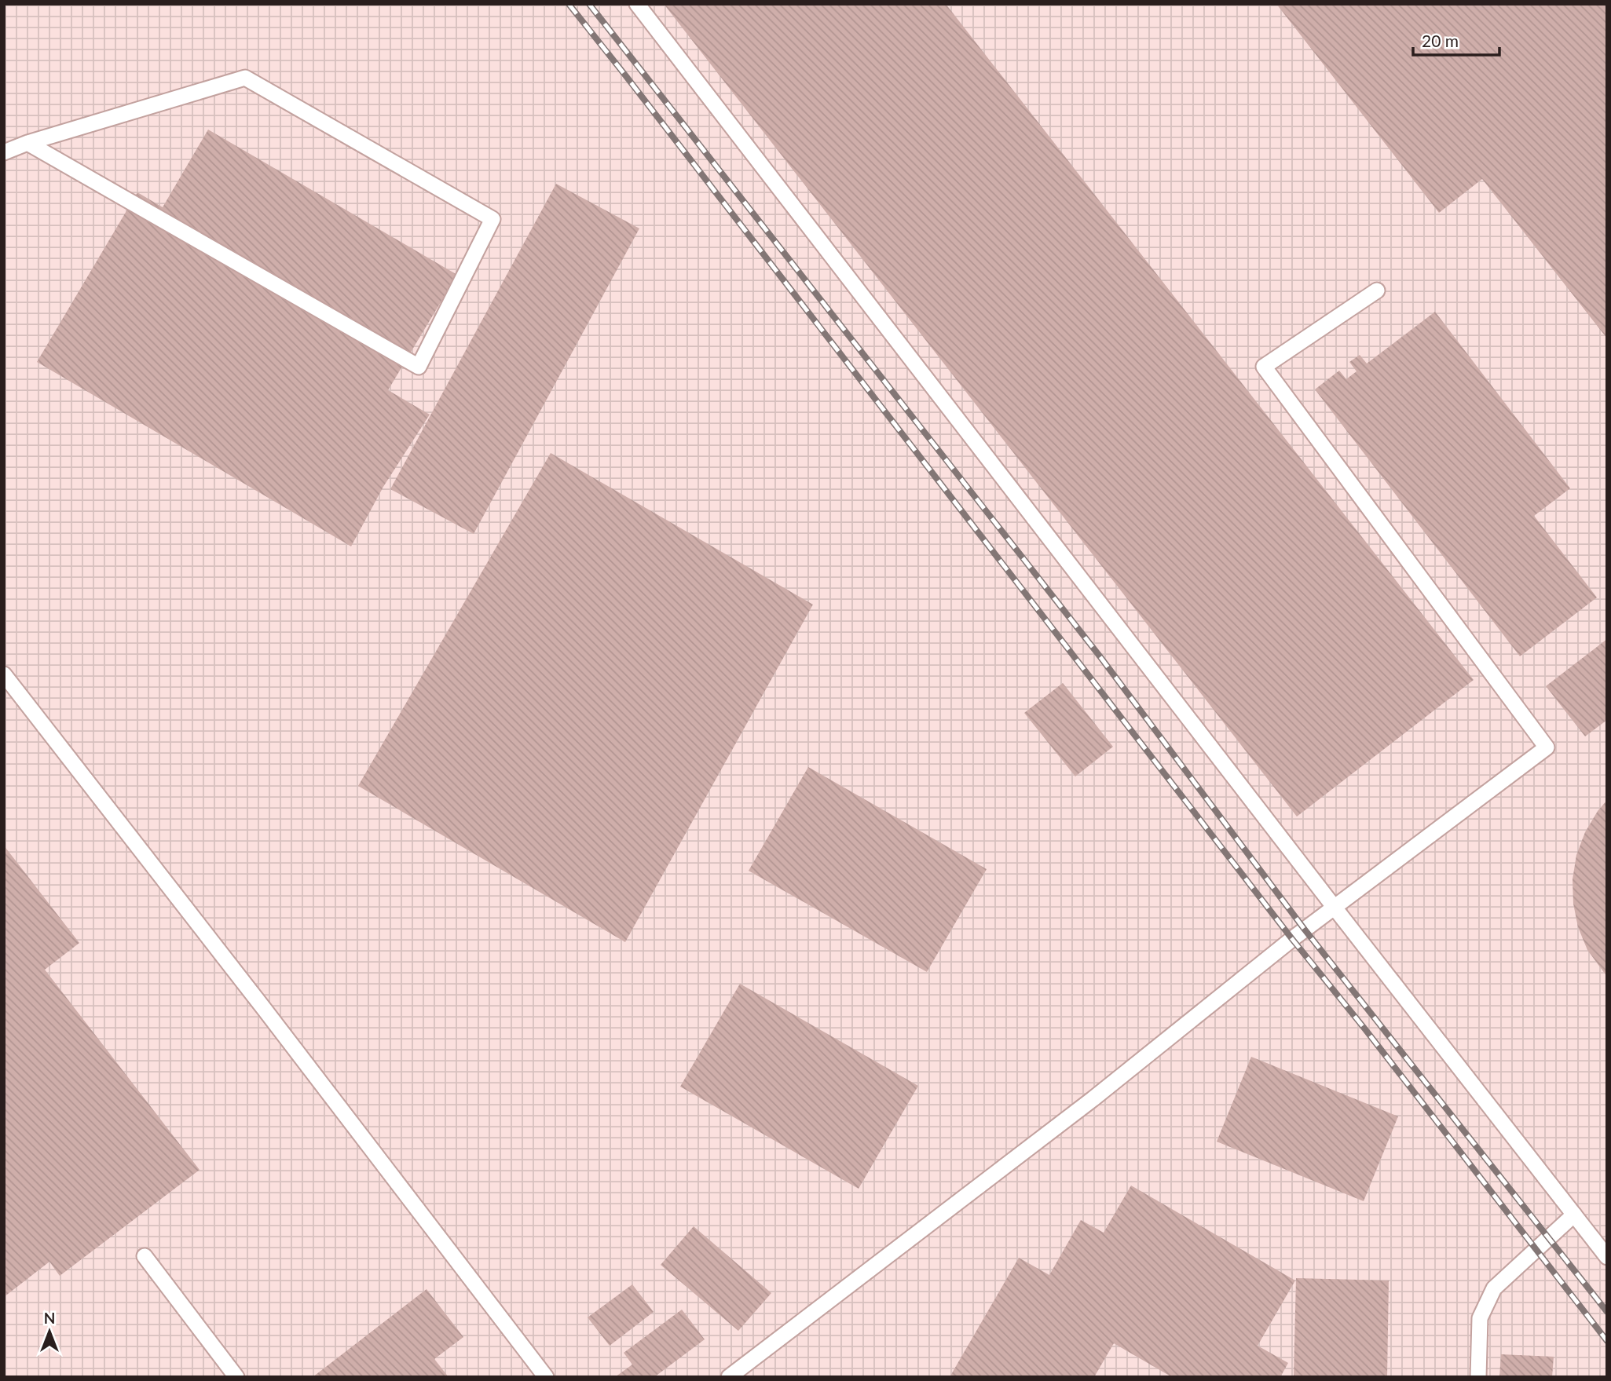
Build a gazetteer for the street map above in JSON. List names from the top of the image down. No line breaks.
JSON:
{"scale_bar":"20 m","north":"top"}
